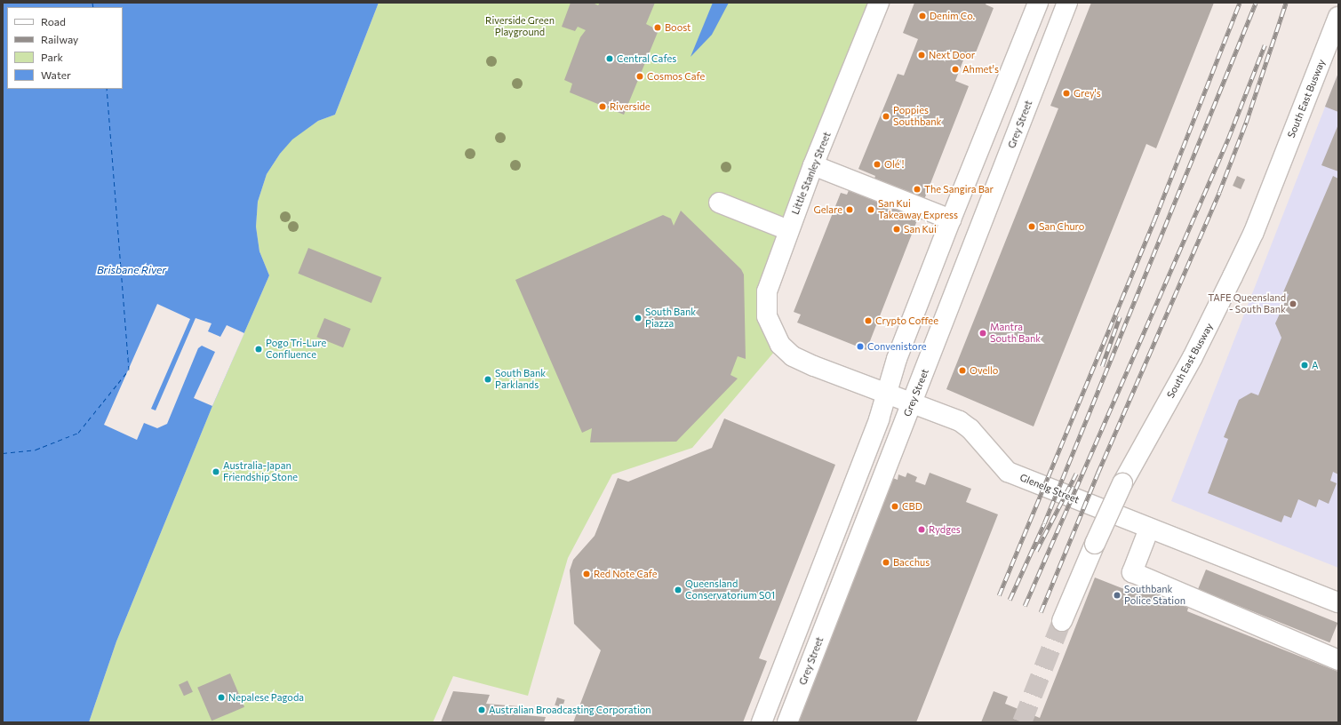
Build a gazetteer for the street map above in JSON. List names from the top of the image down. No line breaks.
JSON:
{"streets":{"street":["South East Busway","Grey Street","Little Stanley Street","Glenelg Street"]},"crossings":[["Grey Street","Glenelg Street"],["Little Stanley Street","Glenelg Street"]],"water":["Brisbane River"],"parks":["Riverside Green Playground"],"places":["Denim Co.","Boost","Next Door","Central Cafes","Ahmet's","Cosmos Cafe","Grey's","Riverside","Poppies Southbank","Olé !","The Sangira Bar","Gelare","San Kui Takeaway Express","San Churo","San Kui","TAFE Queensland - South Bank","South Bank Piazza","Crypto Coffee","Mantra South Bank","Convenistore","Pogo Tri-Lure Confluence","A","Ovello","South Bank Parklands","Australia-Japan Friendship Stone","CBD","Rydges","Bacchus","Red Note Cafe","Queensland Conservatorium S01","Southbank Police Station","Nepalese Pagoda","Australian Broadcasting Corporation"],"legend":["Road","Railway","Park","Water"]}
